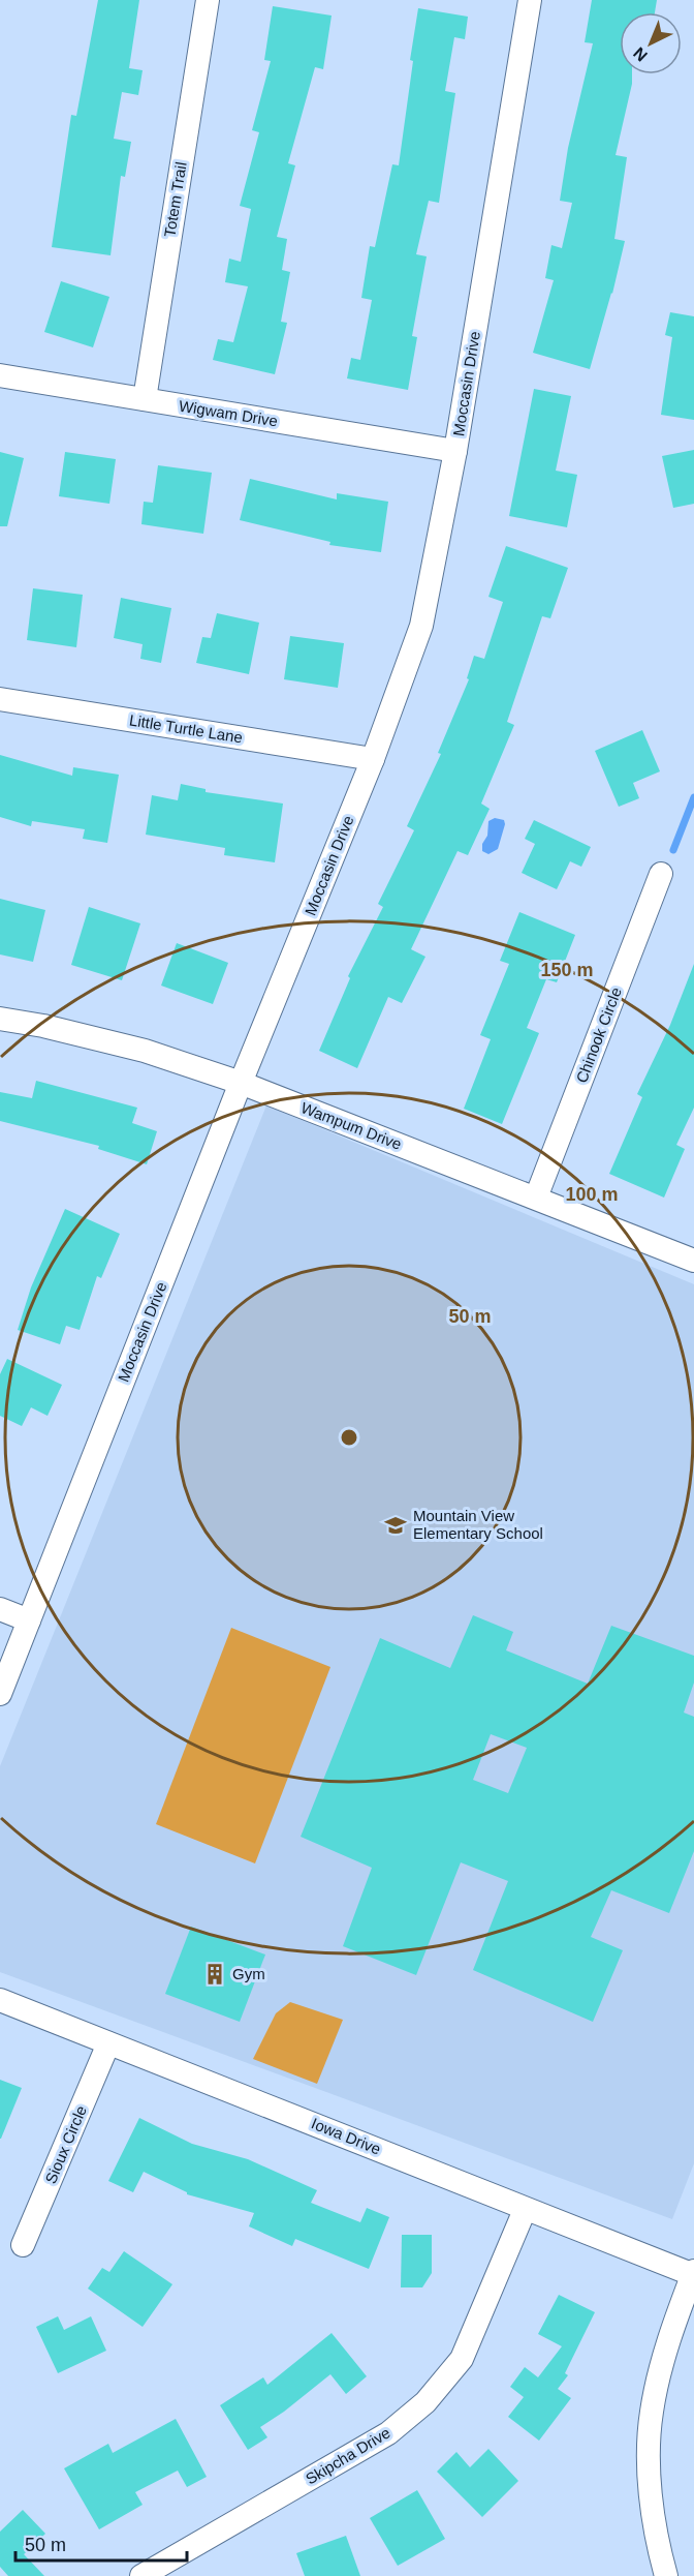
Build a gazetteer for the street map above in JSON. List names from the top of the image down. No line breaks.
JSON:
{"streets":{"street":["Totem Trail","Moccasin Drive","Wigwam Drive","Little Turtle Lane","Chinook Circle","Wampum Drive","Iowa Drive","Sioux Circle","Skipcha Drive"]},"crossings":[["Totem Trail","Wigwam Drive"],["Moccasin Drive","Wigwam Drive"],["Moccasin Drive","Little Turtle Lane"],["Moccasin Drive","Wampum Drive"],["Chinook Circle","Wampum Drive"],["Iowa Drive","Sioux Circle"],["Iowa Drive","Skipcha Drive"]],"places":{"school or university":["Mountain View Elementary School"],"building":["Gym"]},"scale_bar":"50 m","north":"bottom left","rings":["150 m","100 m","50 m"]}
